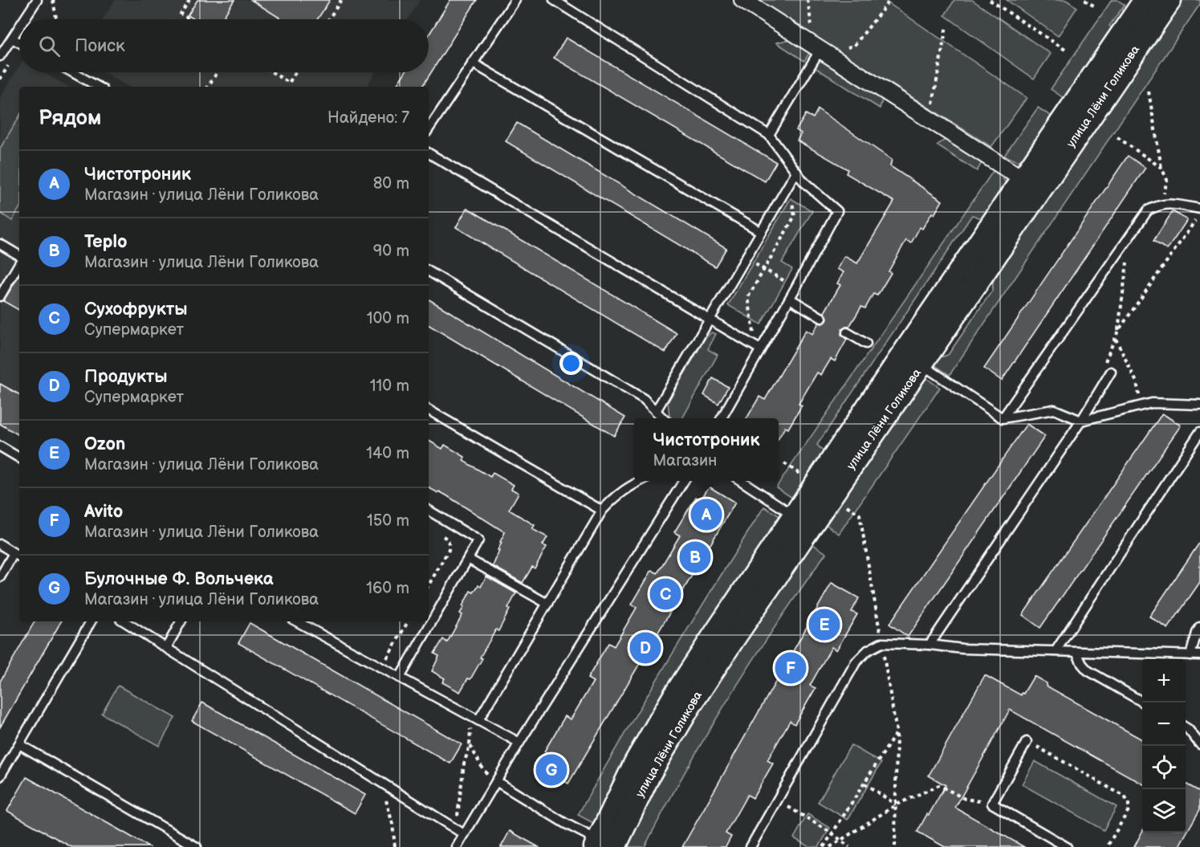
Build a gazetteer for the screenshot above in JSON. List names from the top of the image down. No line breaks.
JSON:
{"streets":{"street":["улица Лёни Голикова"]},"page":{"search":"Поиск","heading":["Рядом","Найдено: 7"],"list":[{"mark":"A","name":"Чистотроник","note":"Магазин · улица Лёни Голикова","value":"80 m"},{"mark":"B","name":"Teplo","note":"Магазин · улица Лёни Голикова","value":"90 m"},{"mark":"C","name":"Сухофрукты","note":"Супермаркет","value":"100 m"},{"mark":"D","name":"Продукты","note":"Супермаркет","value":"110 m"},{"mark":"E","name":"Ozon","note":"Магазин · улица Лёни Голикова","value":"140 m"},{"mark":"F","name":"Avito","note":"Магазин · улица Лёни Голикова","value":"150 m"},{"mark":"G","name":"Булочные Ф. Вольчека","note":"Магазин · улица Лёни Голикова","value":"160 m"}],"popup":["Чистотроник","Магазин"],"pins":["A","B","C","E","D","F","G"],"map_buttons":["+","−"]}}
